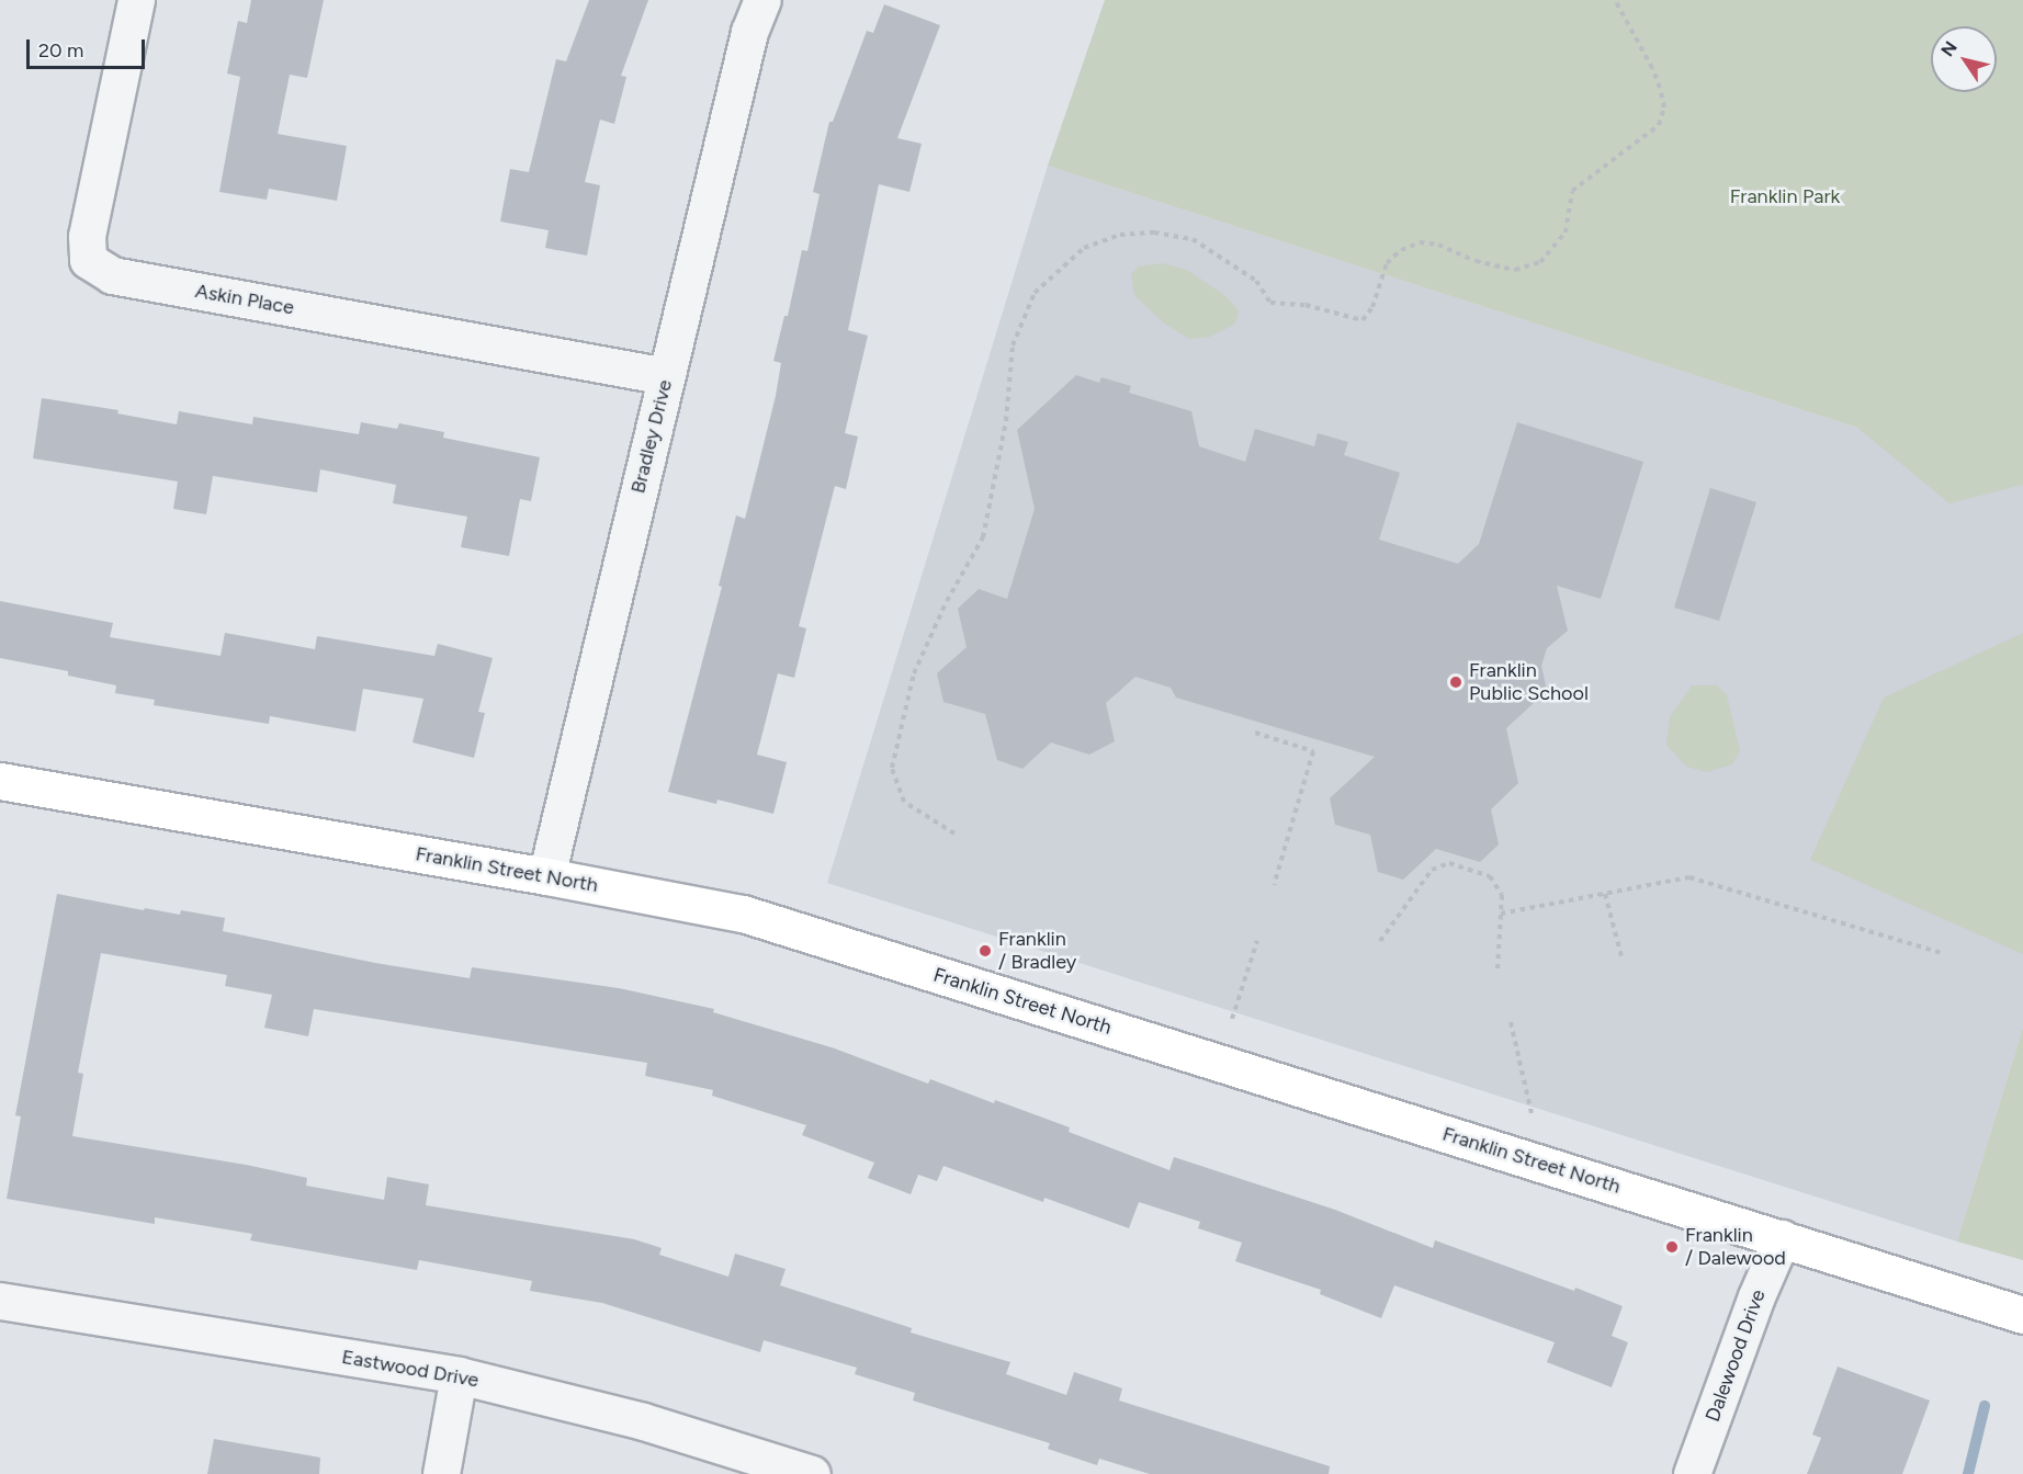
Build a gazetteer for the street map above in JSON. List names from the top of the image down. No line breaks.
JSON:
{"streets":{"street":["Askin Place","Bradley Drive","Franklin Street North","Dalewood Drive","Eastwood Drive"]},"crossings":[["Askin Place","Bradley Drive"],["Bradley Drive","Franklin Street North"],["Franklin Street North","Dalewood Drive"]],"parks":["Franklin Park"],"places":["Franklin Public School","Franklin / Bradley","Franklin / Dalewood"],"scale_bar":"20 m","north":"top left"}
